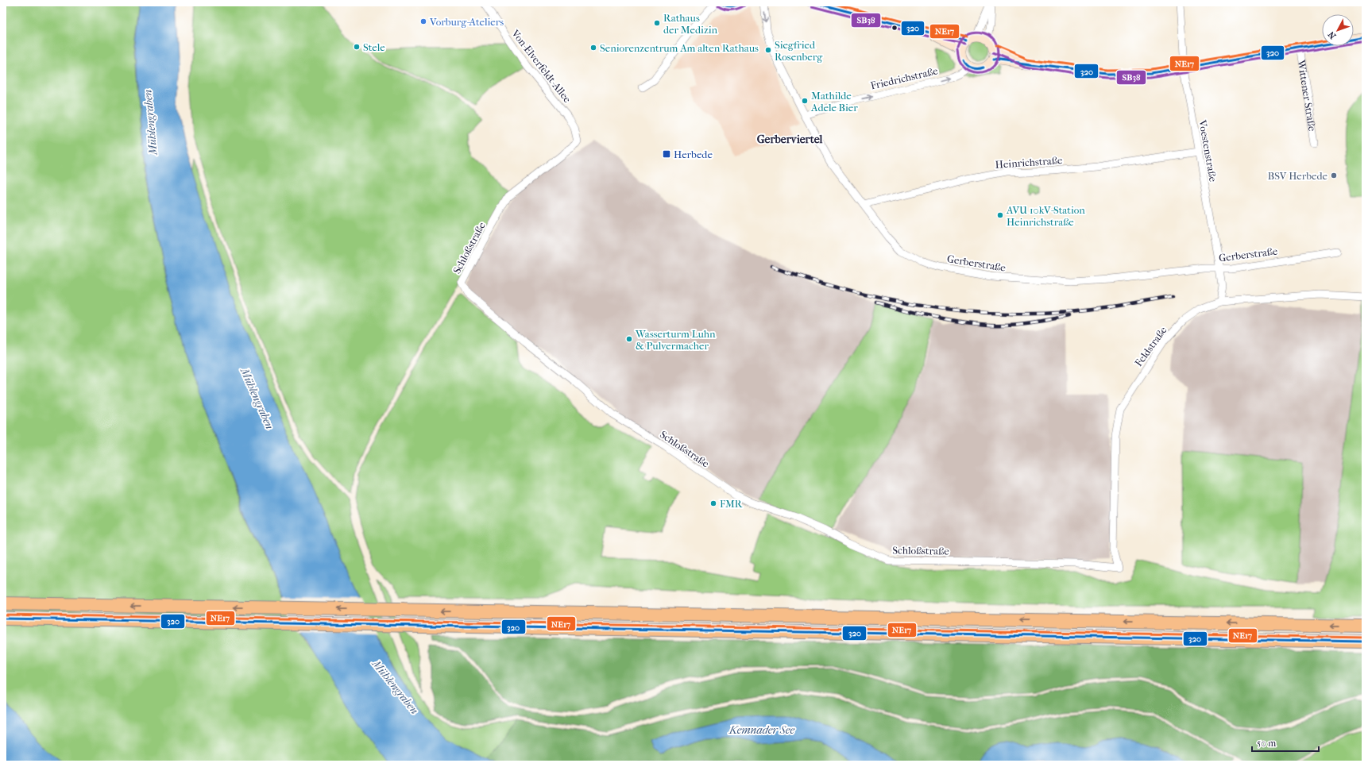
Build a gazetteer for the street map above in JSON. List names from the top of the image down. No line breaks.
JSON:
{"streets":{"main road":["Wittener Straße"],"street":["Von-Elverfeldt-Allee","Friedrichstraße","Voestenstraße","Heinrichstraße","Schloßstraße","Gerberstraße","Feldstraße"]},"crossings":[["Von-Elverfeldt-Allee","Schloßstraße"],["Friedrichstraße","Wittener Straße"],["Friedrichstraße","Gerberstraße"],["Wittener Straße","Voestenstraße"],["Voestenstraße","Heinrichstraße"],["Voestenstraße","Gerberstraße"],["Voestenstraße","Feldstraße"],["Heinrichstraße","Gerberstraße"],["Schloßstraße","Feldstraße"]],"one_way":["Friedrichstraße"],"districts":["Gerberviertel"],"water":["Mühlengraben","Kemnader See"],"places":{"other":["Vorburg-Ateliers","Rathaus der Medizin","Stele","Seniorenzentrum Am alten Rathaus","Siegfried Rosenberg","Mathilde Adele Bier","BSV Herbede","AVU 10kV-Station Heinrichstraße","Wasserturm Luhn & Pulvermacher","FMR"],"transit":["Herbede"]},"lines":["transit line 320","transit line NE17","transit line SB38"],"scale_bar":"50 m","north":"bottom left"}
